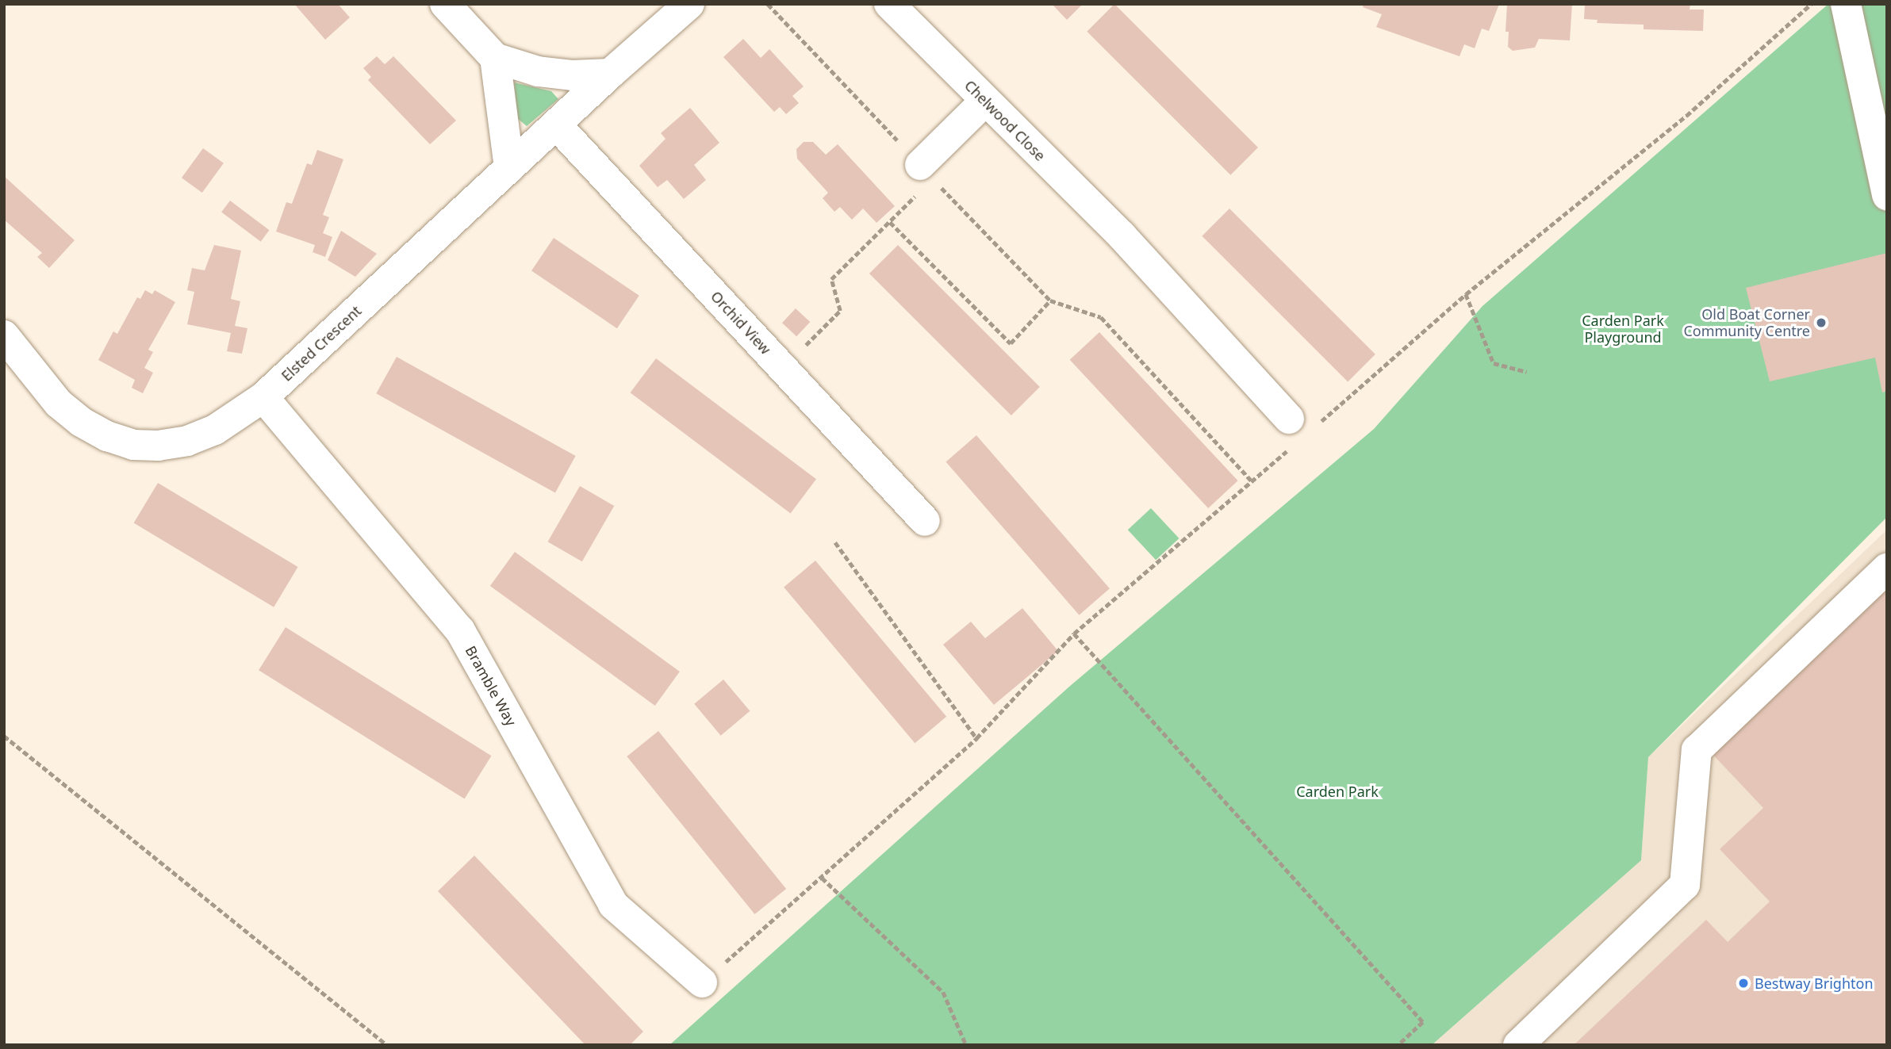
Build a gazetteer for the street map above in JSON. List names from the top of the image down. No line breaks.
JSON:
{"streets":{"street":["Chelwood Close","Orchid View","Elsted Crescent","Bramble Way"]},"crossings":[["Orchid View","Elsted Crescent"],["Elsted Crescent","Bramble Way"]],"parks":["Carden Park Playground","Carden Park"],"places":["Old Boat Corner Community Centre","Bestway Brighton"]}
